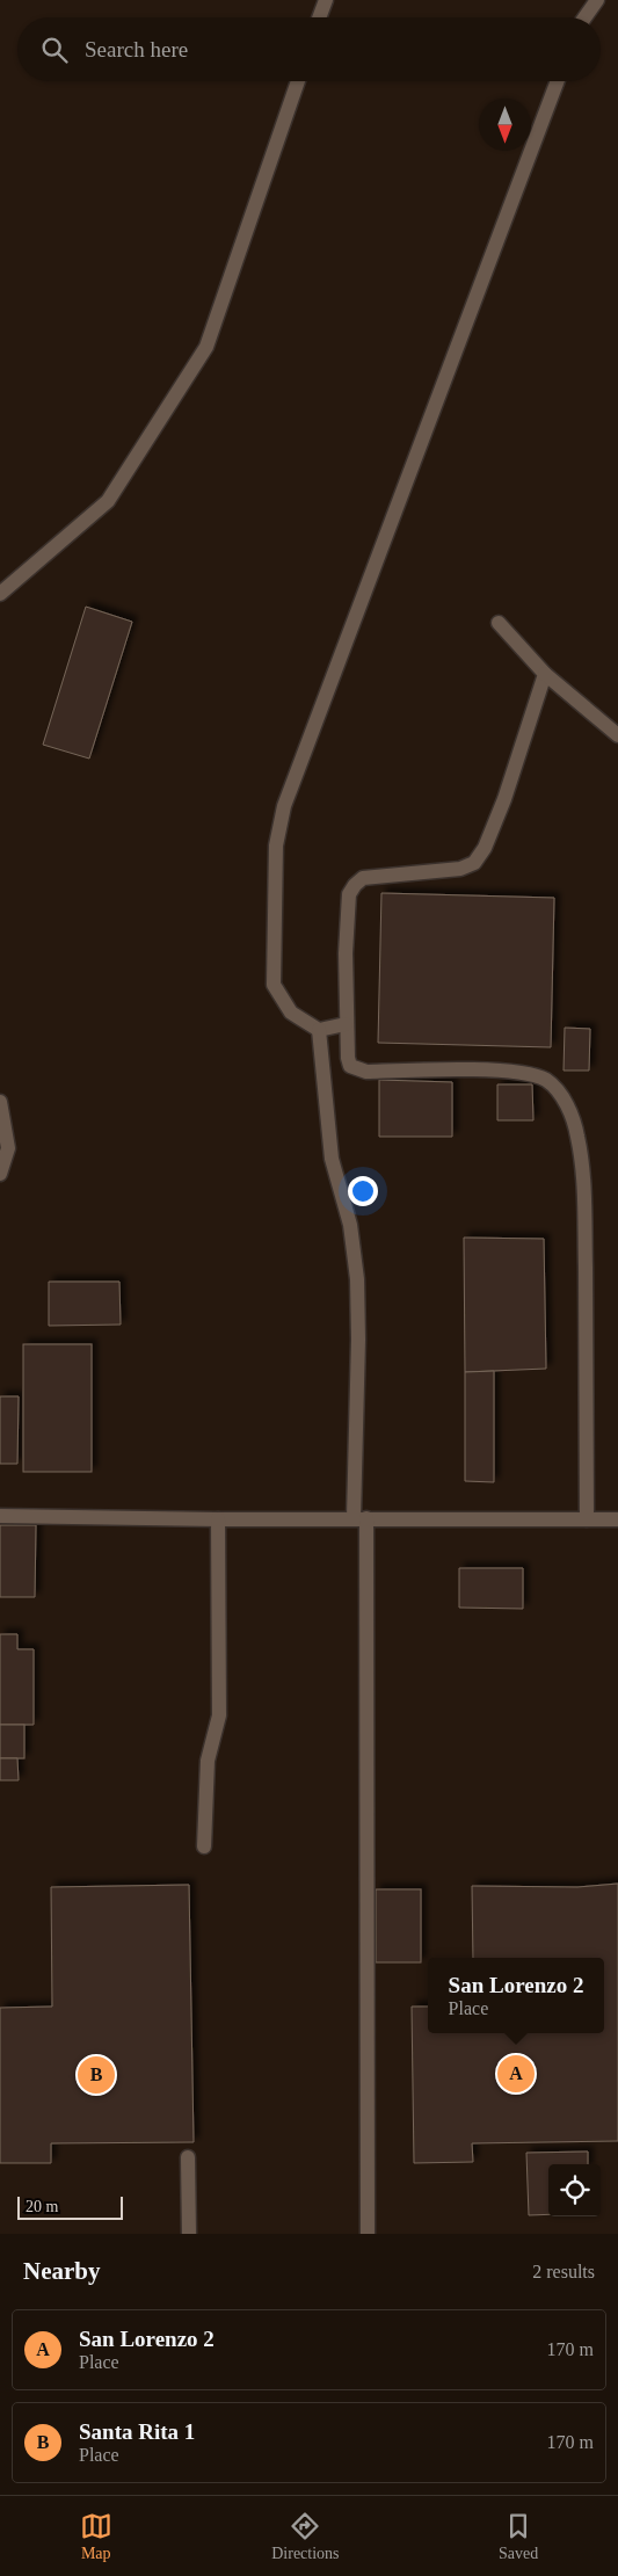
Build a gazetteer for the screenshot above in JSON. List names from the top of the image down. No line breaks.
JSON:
{"scale_bar":"20 m","north":"bottom","page":{"search":"Search here","popup":["San Lorenzo 2","Place"],"pins":["A","B"],"scale":"20 m","heading":["Nearby","2 results"],"list":[{"mark":"A","name":"San Lorenzo 2","note":"Place","value":"170 m"},{"mark":"B","name":"Santa Rita 1","note":"Place","value":"170 m"}],"nav":["Map","Directions","Saved"]}}
